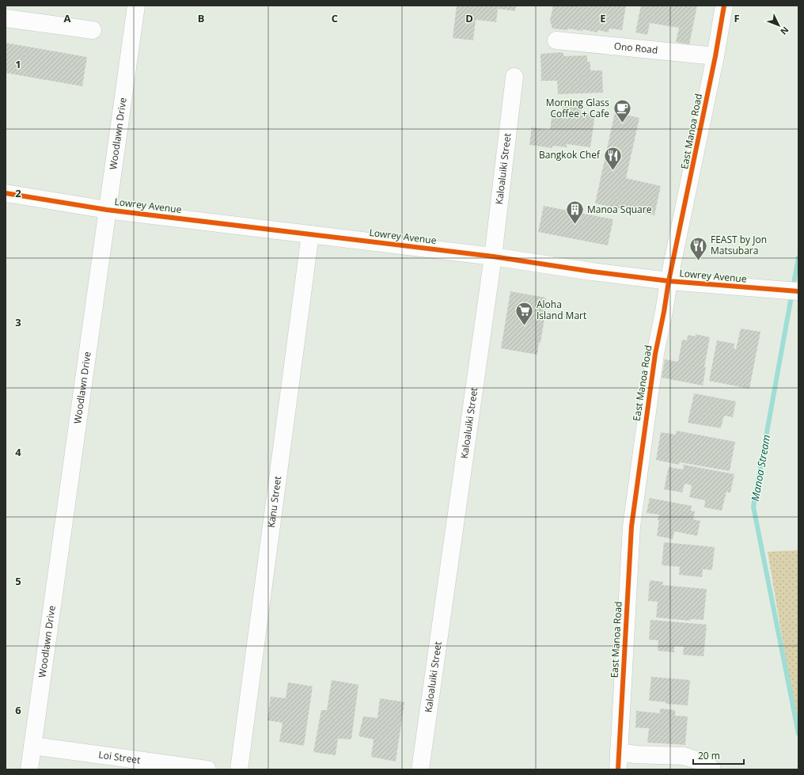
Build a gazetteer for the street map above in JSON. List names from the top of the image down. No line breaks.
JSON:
{"streets":{"street":["Ono Road","East Manoa Road","Woodlawn Drive","Kaloaluiki Street","Lowrey Avenue","Kanu Street","Loi Street"]},"crossings":[["Ono Road","East Manoa Road"],["East Manoa Road","Lowrey Avenue"],["Woodlawn Drive","Lowrey Avenue"],["Woodlawn Drive","Loi Street"],["Kaloaluiki Street","Lowrey Avenue"],["Lowrey Avenue","Kanu Street"]],"water":["Manoa Stream"],"places":{"cafe":["Morning Glass Coffee + Cafe"],"restaurant":["Bangkok Chef","FEAST by Jon Matsubara"],"building":["Manoa Square"],"supermarket":["Aloha Island Mart"]},"scale_bar":"20 m","north":"bottom right","grid":{"columns":["A","B","C","D","E","F"],"rows":["1","2","3","4","5","6"]}}
